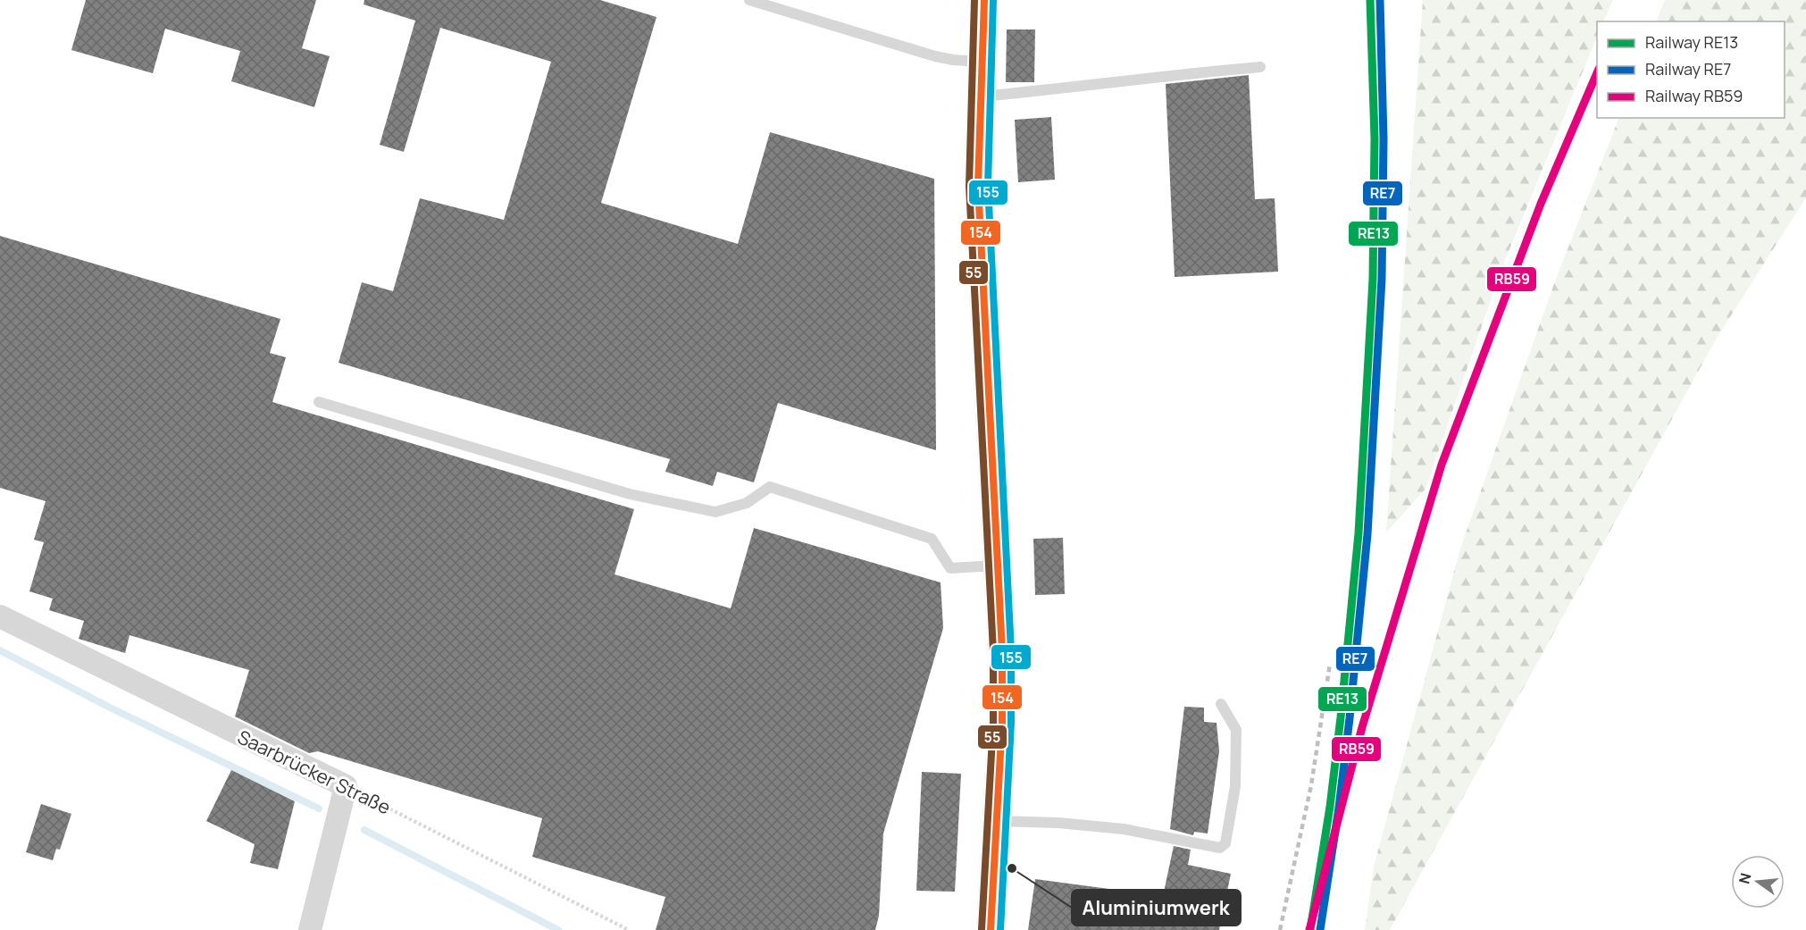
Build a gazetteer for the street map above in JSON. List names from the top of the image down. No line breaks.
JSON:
{"streets":{"street":["Saarbrücker Straße"]},"places":["Aluminiumwerk"],"lines":["rail line RE13","rail line RE7","transit line 154","transit line 55","transit line 155","rail line RB59"],"legend":["Railway RE13","Railway RE7","Railway RB59"],"north":"left"}
